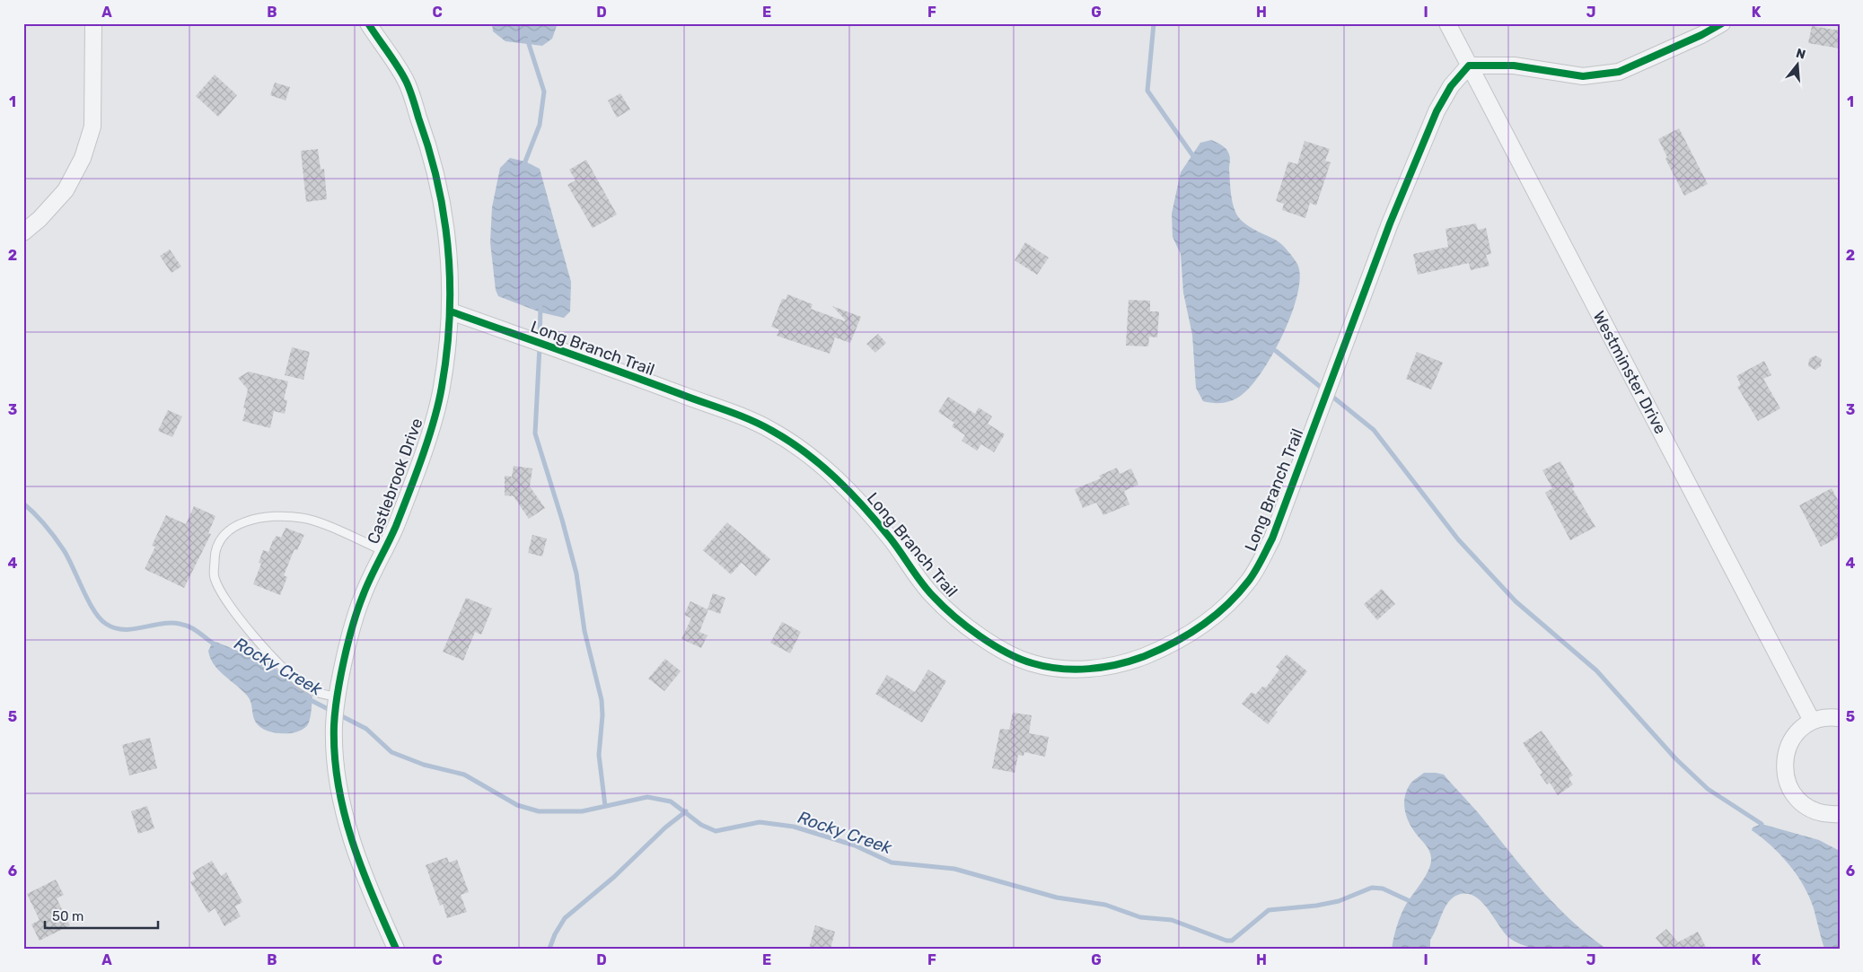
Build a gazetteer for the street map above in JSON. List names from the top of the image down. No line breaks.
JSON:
{"streets":{"street":["Long Branch Trail","Westminster Drive","Castlebrook Drive"]},"crossings":[["Long Branch Trail","Westminster Drive"],["Long Branch Trail","Castlebrook Drive"]],"water":["Rocky Creek"],"scale_bar":"50 m","north":"top","grid":{"columns":["A","B","C","D","E","F","G","H","I","J","K"],"rows":["1","2","3","4","5","6"]}}
